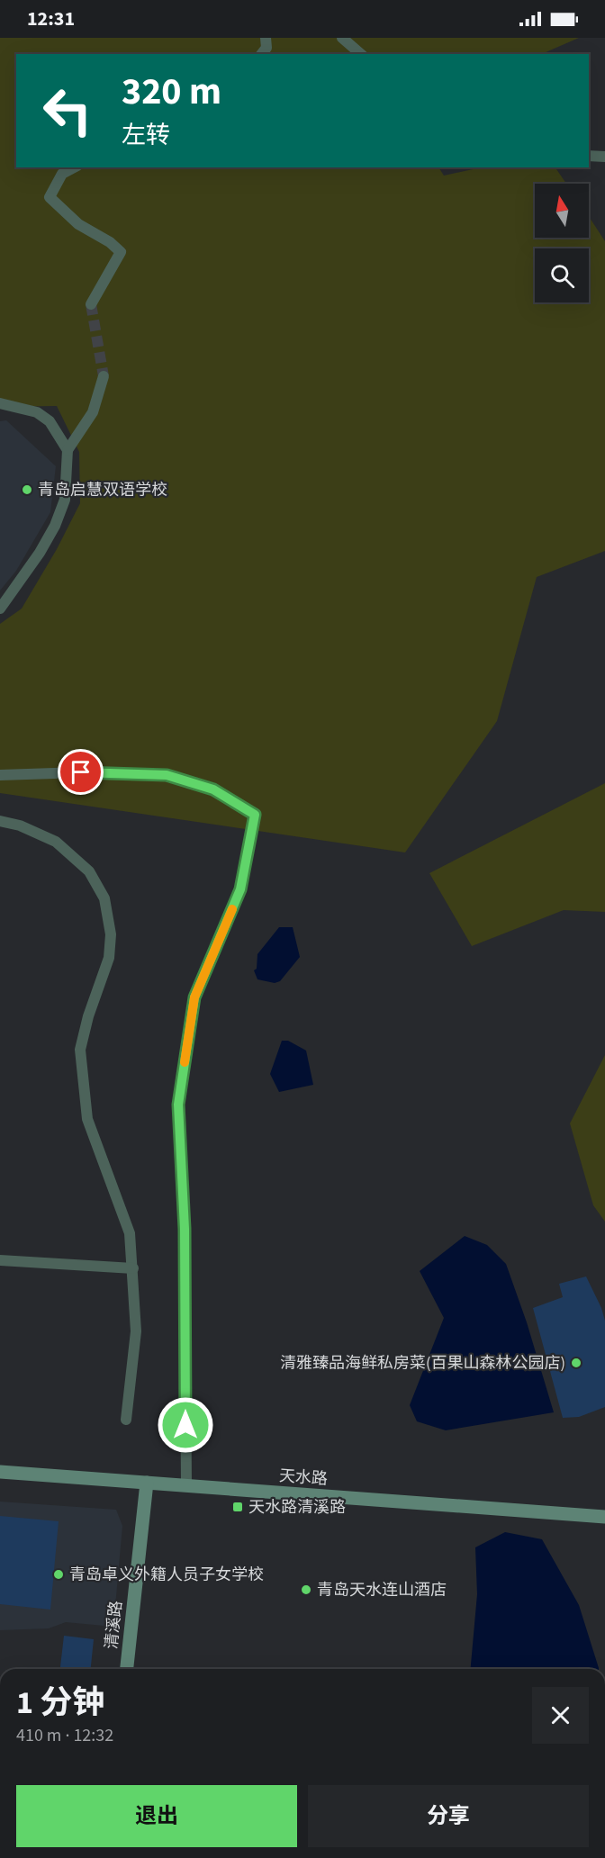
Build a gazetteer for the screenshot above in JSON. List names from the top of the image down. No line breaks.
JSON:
{"streets":{"street":["天水路","清溪路"]},"crossings":[["天水路","清溪路"]],"places":{"other":["青岛启慧双语学校","清雅臻品海鲜私房菜(百果山森林公园店)","青岛卓义外籍人员子女学校","青岛天水连山酒店"],"transit":["天水路清溪路"]},"north":"top","page":{"status":"12:31","turn":["320 m","左转"],"heading":["1 分钟","410 m · 12:32"],"buttons":["退出","分享"]}}
